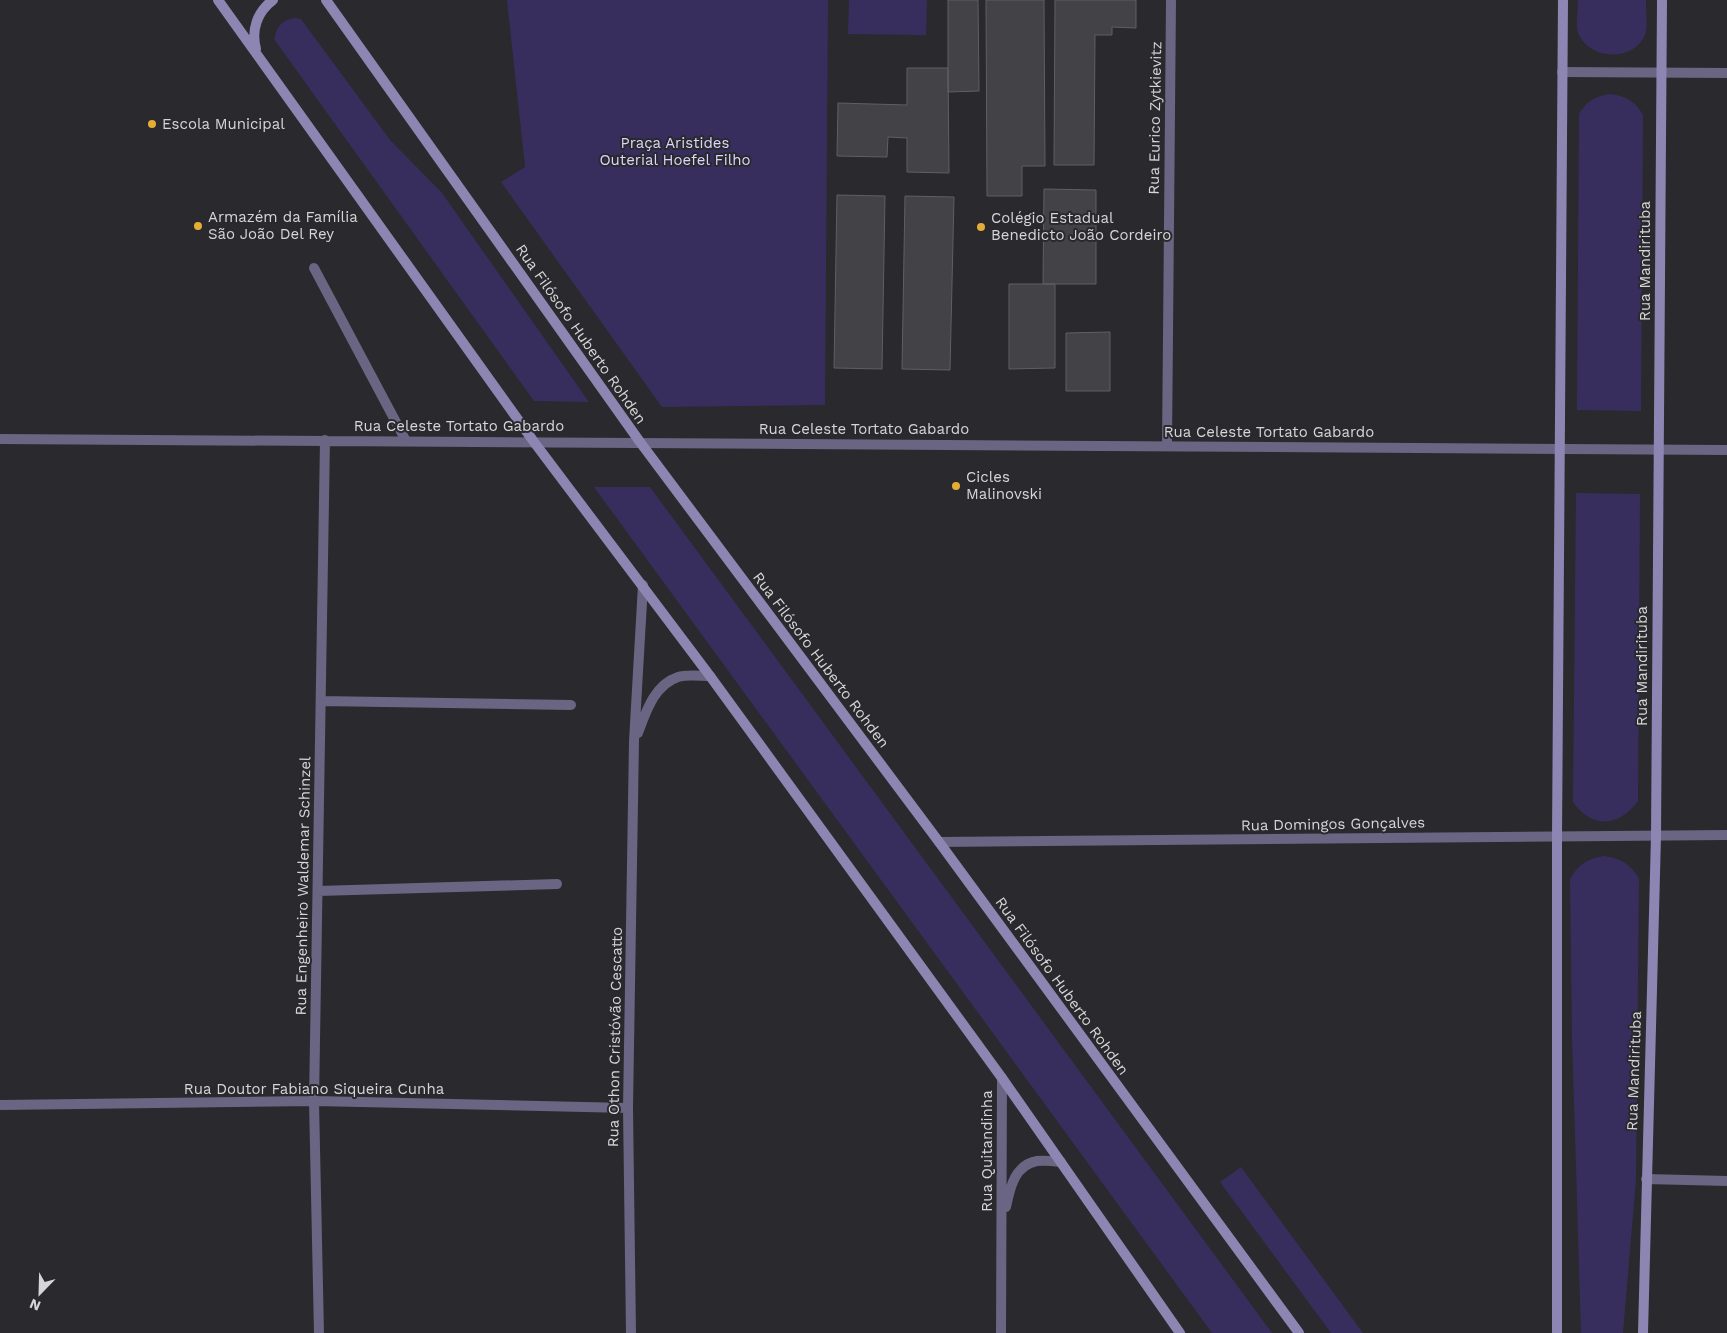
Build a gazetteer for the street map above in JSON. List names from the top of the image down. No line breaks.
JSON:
{"streets":{"main road":["Rua Mandirituba","Rua Filósofo Huberto Rohden"],"street":["Rua Eurico Zytkievitz","Rua Celeste Tortato Gabardo","Rua Domingos Gonçalves","Rua Engenheiro Waldemar Schinzel","Rua Othon Cristóvão Cescatto","Rua Doutor Fabiano Siqueira Cunha","Rua Quitandinha"]},"crossings":[["Rua Eurico Zytkievitz","Rua Celeste Tortato Gabardo"],["Rua Mandirituba","Rua Celeste Tortato Gabardo"],["Rua Mandirituba","Rua Domingos Gonçalves"],["Rua Filósofo Huberto Rohden","Rua Celeste Tortato Gabardo"],["Rua Filósofo Huberto Rohden","Rua Domingos Gonçalves"],["Rua Celeste Tortato Gabardo","Rua Engenheiro Waldemar Schinzel"],["Rua Engenheiro Waldemar Schinzel","Rua Doutor Fabiano Siqueira Cunha"],["Rua Othon Cristóvão Cescatto","Rua Doutor Fabiano Siqueira Cunha"]],"parks":["Praça Aristides Outerial Hoefel Filho"],"places":["Escola Municipal","Armazém da Família São João Del Rey","Colégio Estadual Benedicto João Cordeiro","Cicles Malinovski"],"north":"bottom left"}
